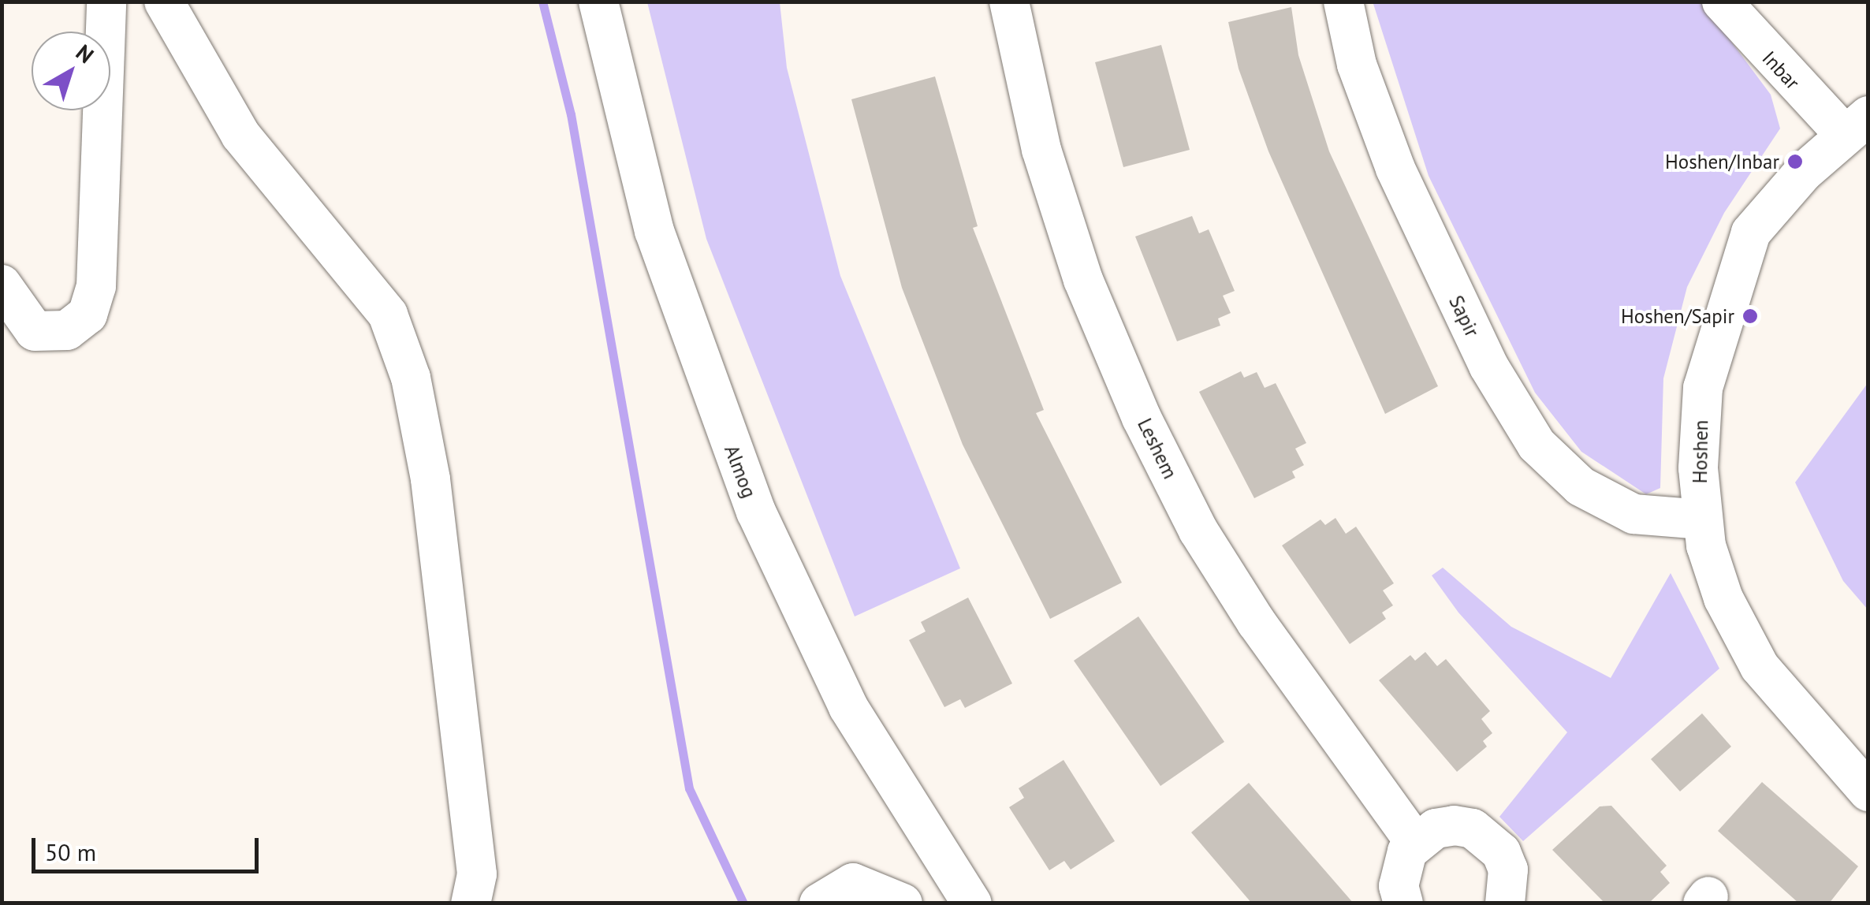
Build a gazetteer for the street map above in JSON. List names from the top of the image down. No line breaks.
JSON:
{"streets":{"street":["Inbar","Sapir","Leshem","Hoshen","Almog"]},"crossings":[["Inbar","Hoshen"],["Sapir","Hoshen"]],"places":["Hoshen/Inbar","Hoshen/Sapir"],"scale_bar":"50 m","north":"top right"}
